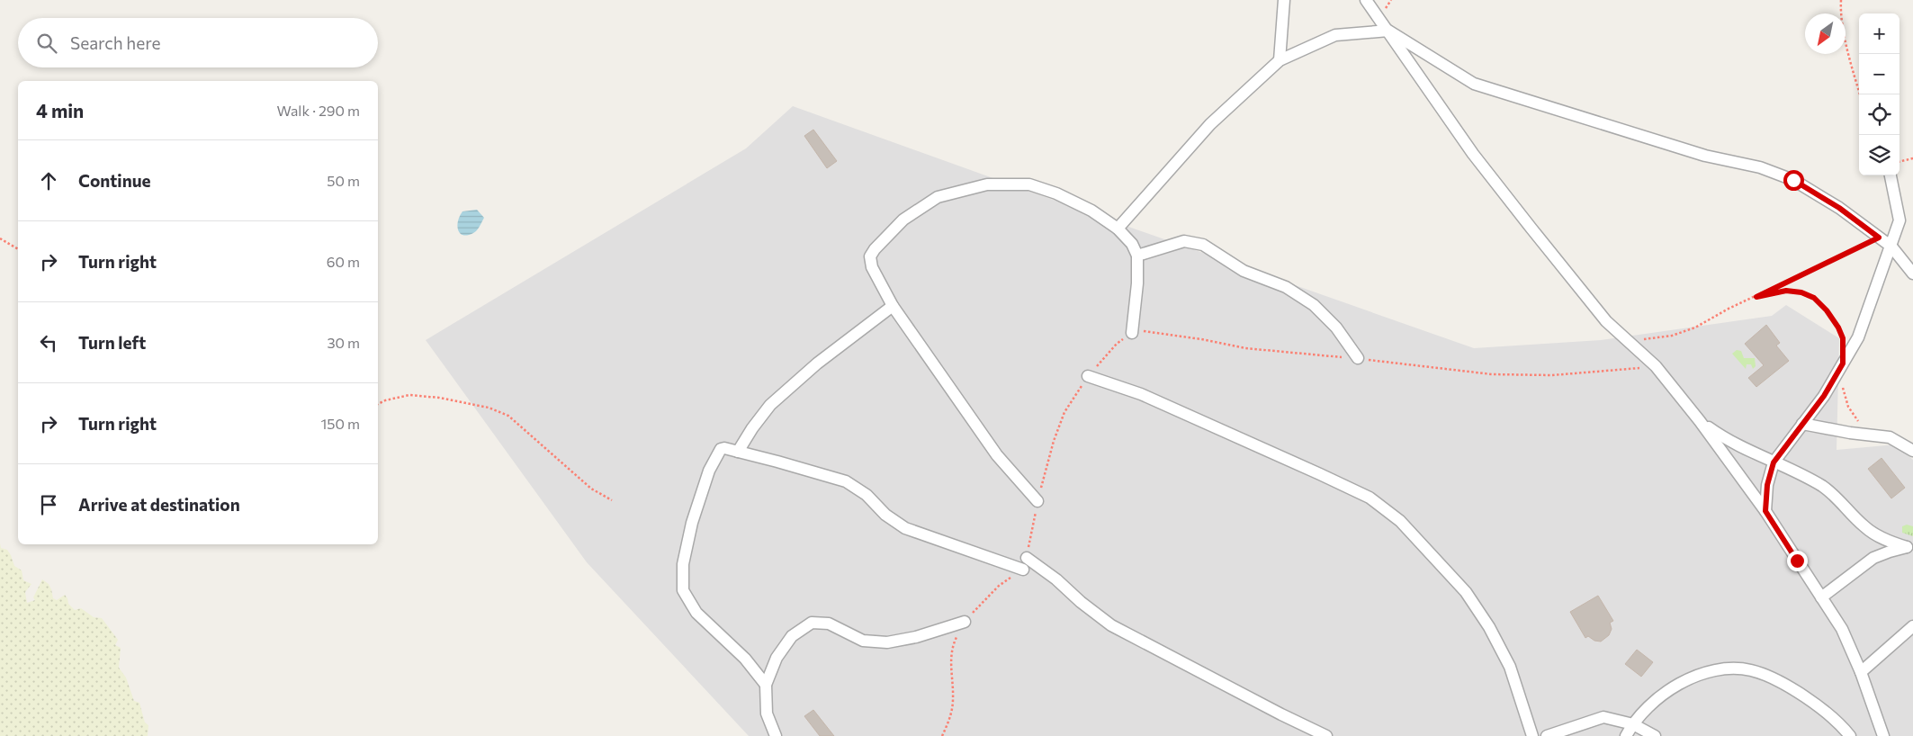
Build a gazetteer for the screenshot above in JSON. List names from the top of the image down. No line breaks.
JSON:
{"north":"bottom left","page":{"map_buttons":["+","−"],"search":"Search here","heading":["4 min","Walk · 290 m"],"list":[["Continue","50 m"],["Turn right","60 m"],["Turn left","30 m"],["Turn right","150 m"],"Arrive at destination"]}}
